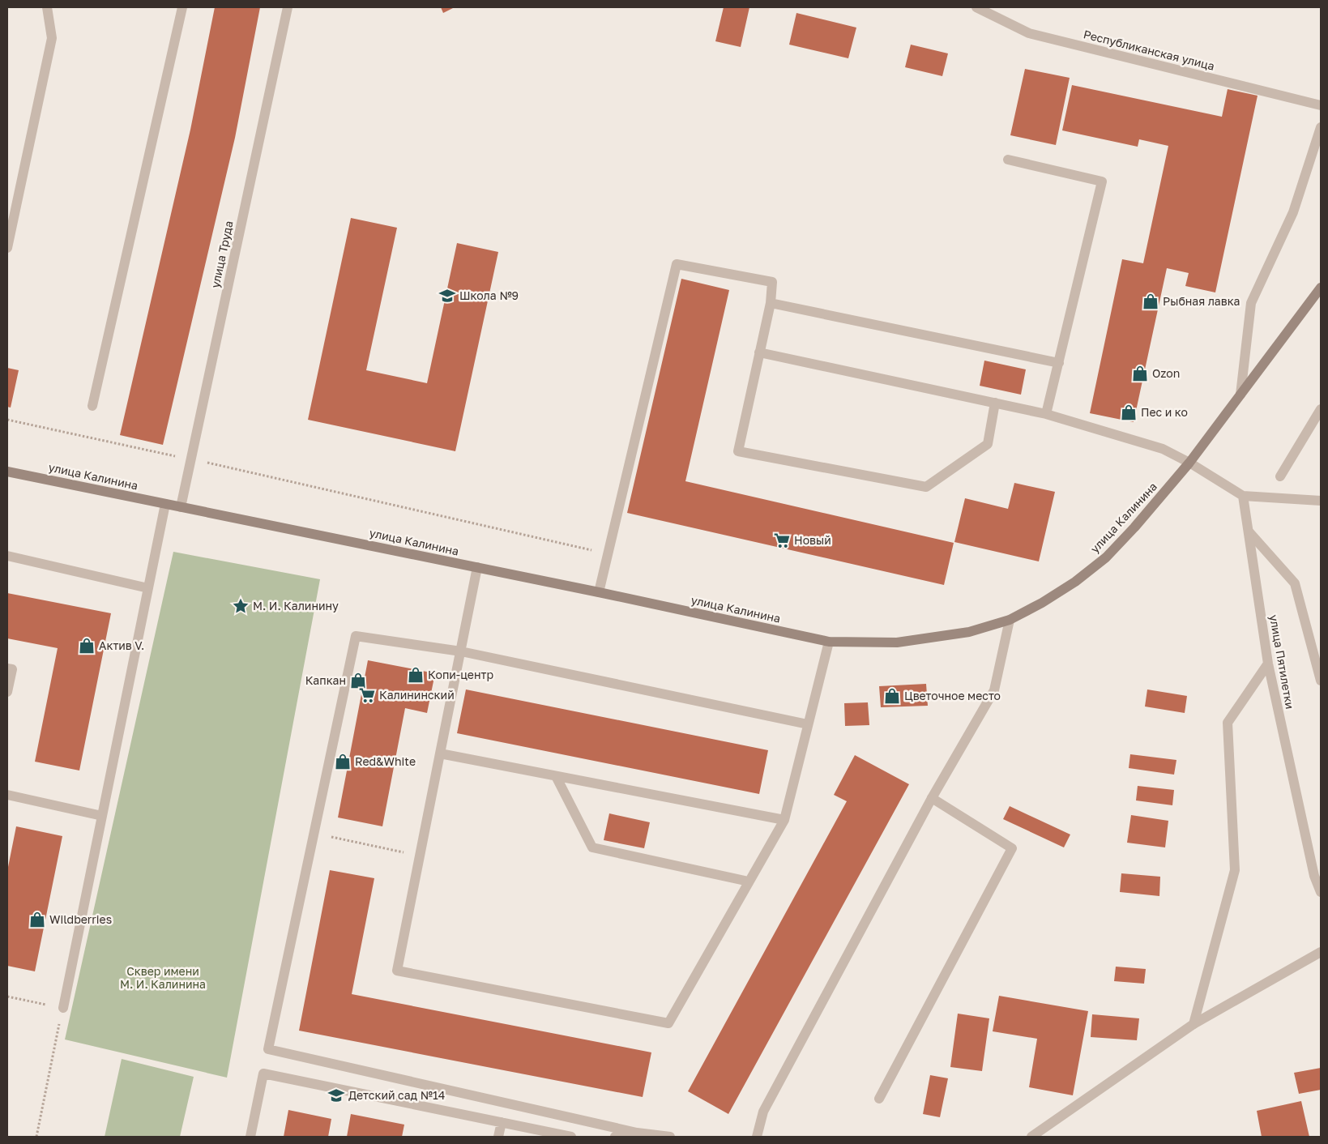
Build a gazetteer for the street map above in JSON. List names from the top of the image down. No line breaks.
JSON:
{"streets":{"street":["Республиканская улица","улица Труда","улица Калинина","улица Пятилетки"]},"crossings":[["улица Труда","улица Калинина"]],"parks":["Сквер имени М. И. Калинина"],"places":{"school or university":["Школа №9","Детский сад №14"],"shop":["Рыбная лавка","Ozon","Пес и ко","Актив V.","Копи-центр","Капкан","Цветочное место","Red&White","Wildberries"],"supermarket":["Новый","Калининский"],"place":["М. И. Калинину"]}}
